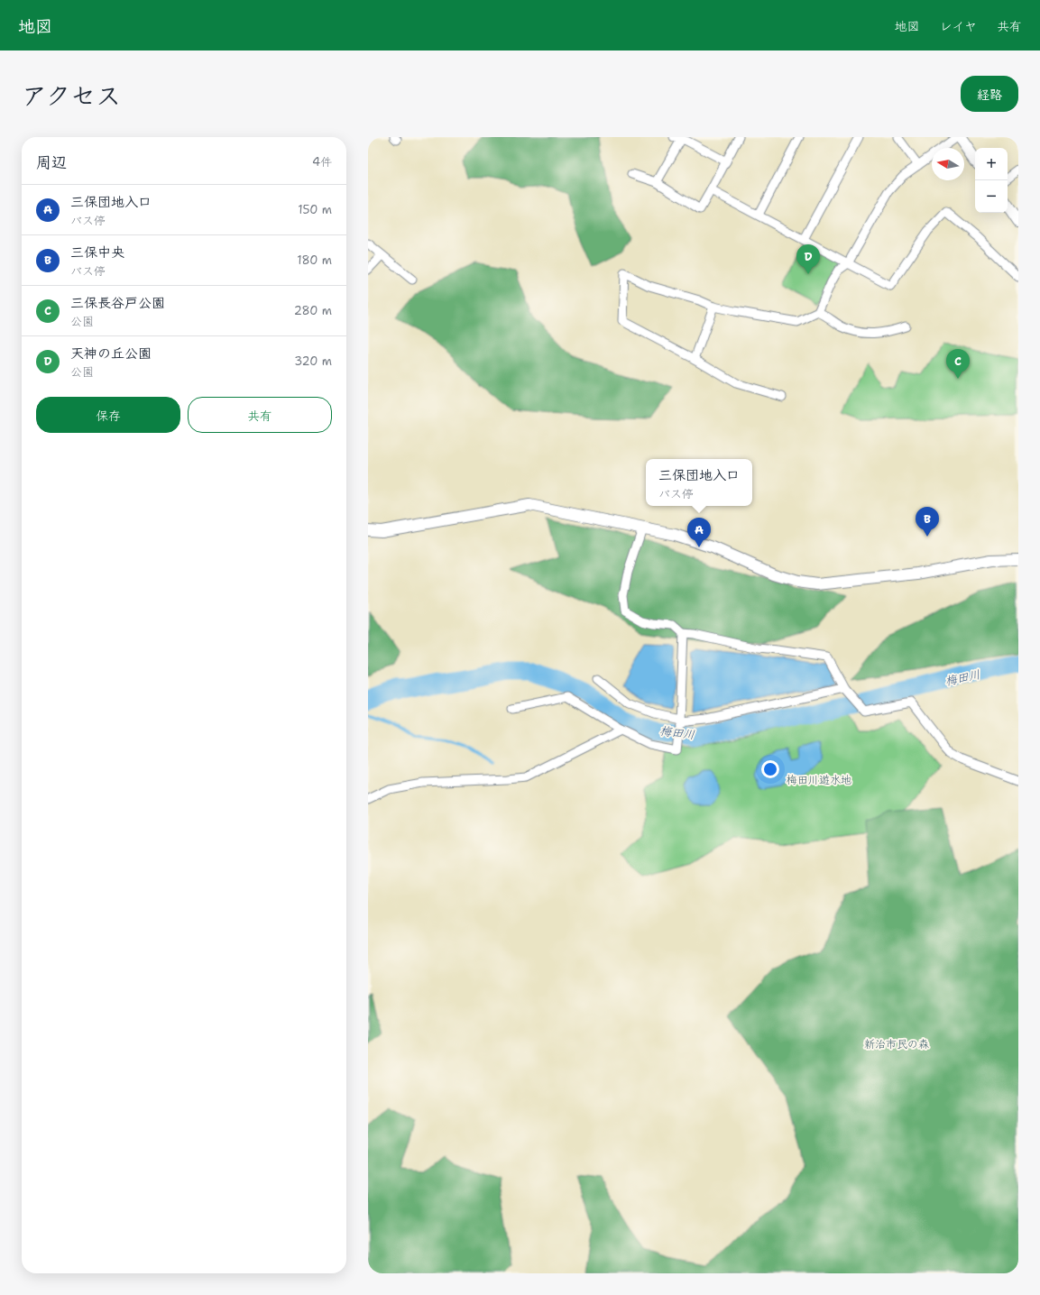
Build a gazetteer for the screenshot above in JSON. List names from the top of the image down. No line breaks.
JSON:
{"water":["梅田川"],"parks":["梅田川遊水地","新治市民の森"],"north":"left","page":{"header":"地図","nav":["地図","レイヤ","共有"],"title":"アクセス","buttons":["経路",["保存","共有"]],"heading":["周辺","4件"],"map_buttons":["+","−"],"list":[{"mark":"A","name":"三保団地入口","note":"バス停","value":"150 m"},{"mark":"B","name":"三保中央","note":"バス停","value":"180 m"},{"mark":"C","name":"三保長谷戸公園","note":"公園","value":"280 m"},{"mark":"D","name":"天神の丘公園","note":"公園","value":"320 m"}],"pins":["D","C","B","A"],"popup":["三保団地入口","バス停"]}}
